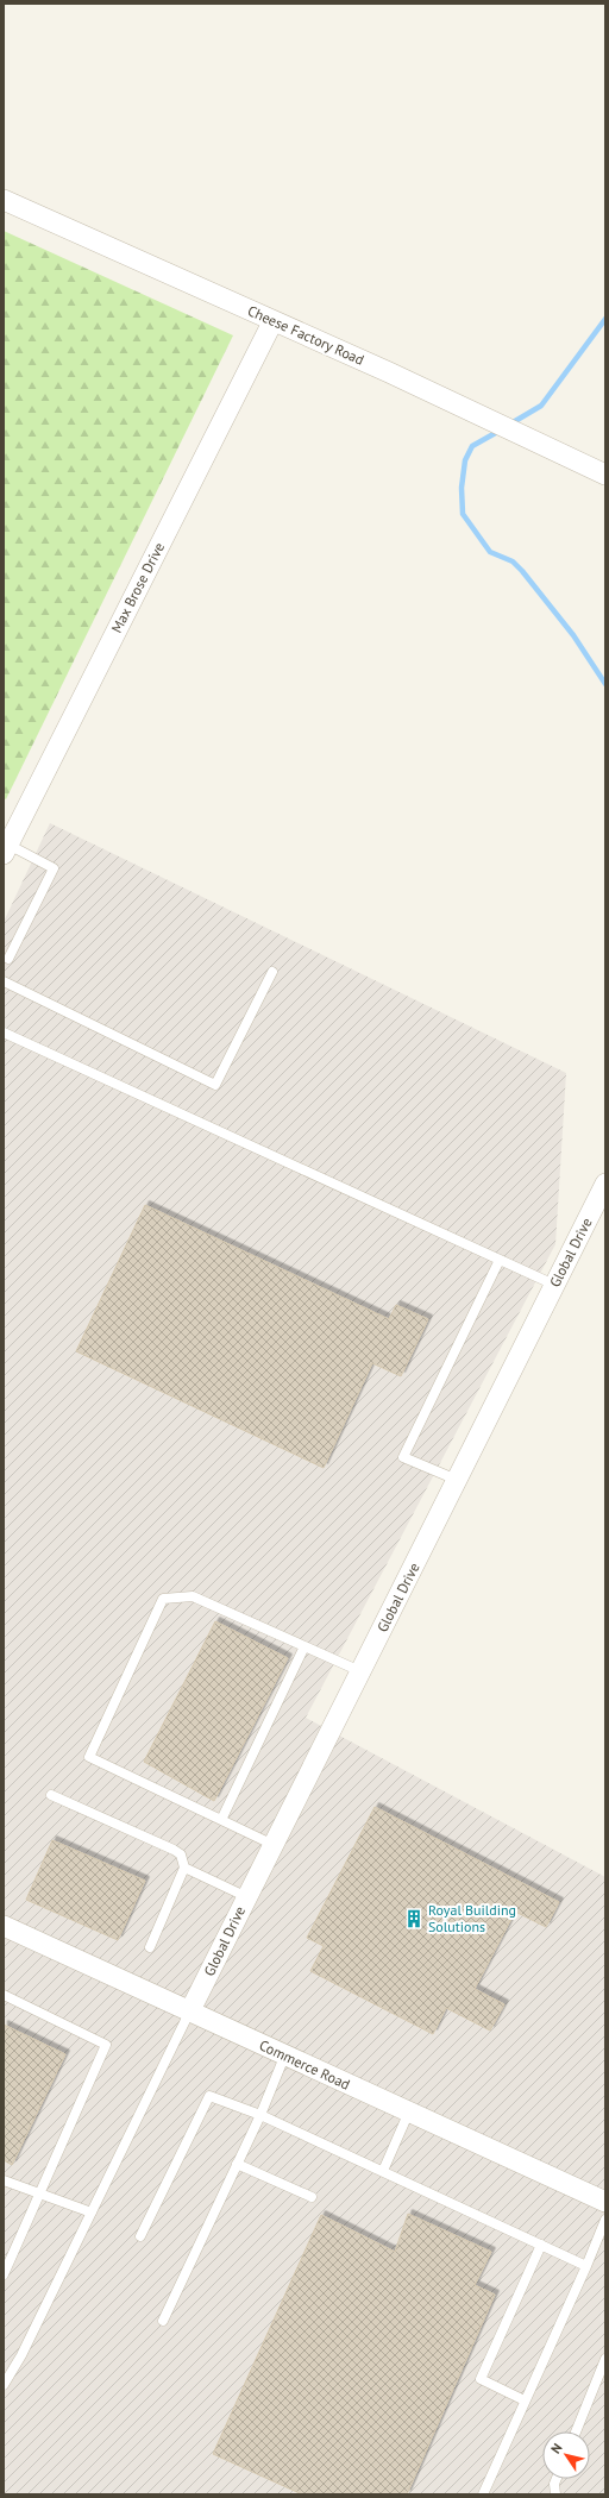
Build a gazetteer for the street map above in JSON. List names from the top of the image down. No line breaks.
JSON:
{"streets":{"street":["Cheese Factory Road","Max Brose Drive","Global Drive","Commerce Road"]},"crossings":[["Cheese Factory Road","Max Brose Drive"],["Global Drive","Commerce Road"]],"places":{"building":["Royal Building Solutions"]},"north":"top left"}
